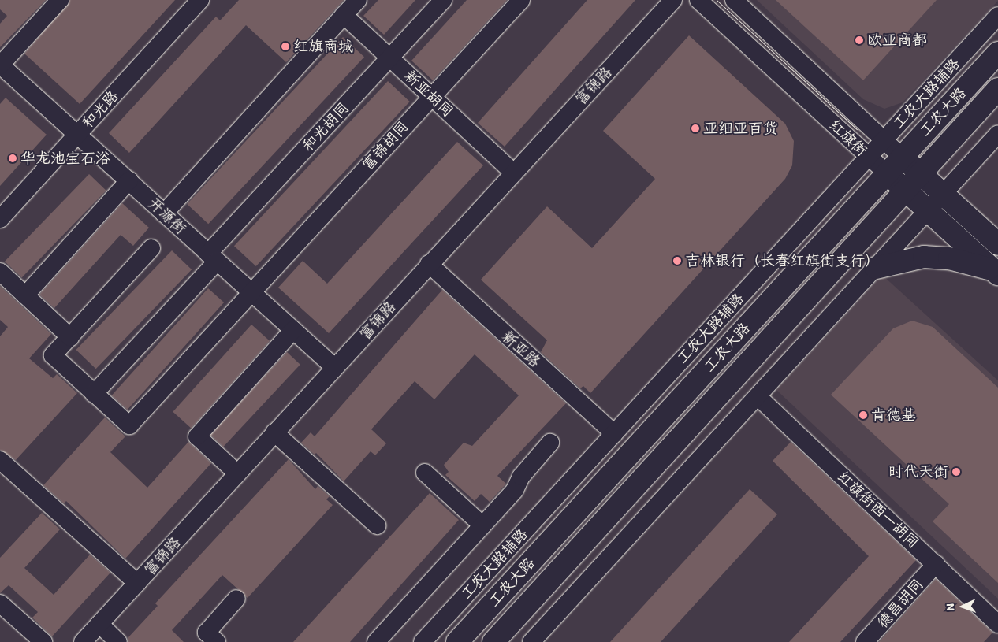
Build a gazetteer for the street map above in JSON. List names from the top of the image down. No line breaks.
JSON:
{"streets":{"main road":["工农大路","红旗街"],"street":["富锦路","新亚胡同","工农大路辅路","和光路","和光胡同","富锦胡同","开源街","新亚路","红旗街西一胡同","德昌胡同"]},"crossings":[["富锦路","新亚胡同"],["富锦路","开源街"],["富锦路","新亚路"],["新亚胡同","和光胡同"],["新亚胡同","富锦胡同"],["工农大路辅路","红旗街"],["工农大路辅路","新亚路"],["和光路","开源街"],["工农大路","红旗街"],["和光胡同","富锦胡同"],["和光胡同","开源街"],["富锦胡同","开源街"],["红旗街西一胡同","德昌胡同"]],"places":["欧亚商都","红旗商城","亚细亚百货","华龙池宝石浴","吉林银行（长春红旗街支行）","肯德基","时代天街"],"north":"left"}
